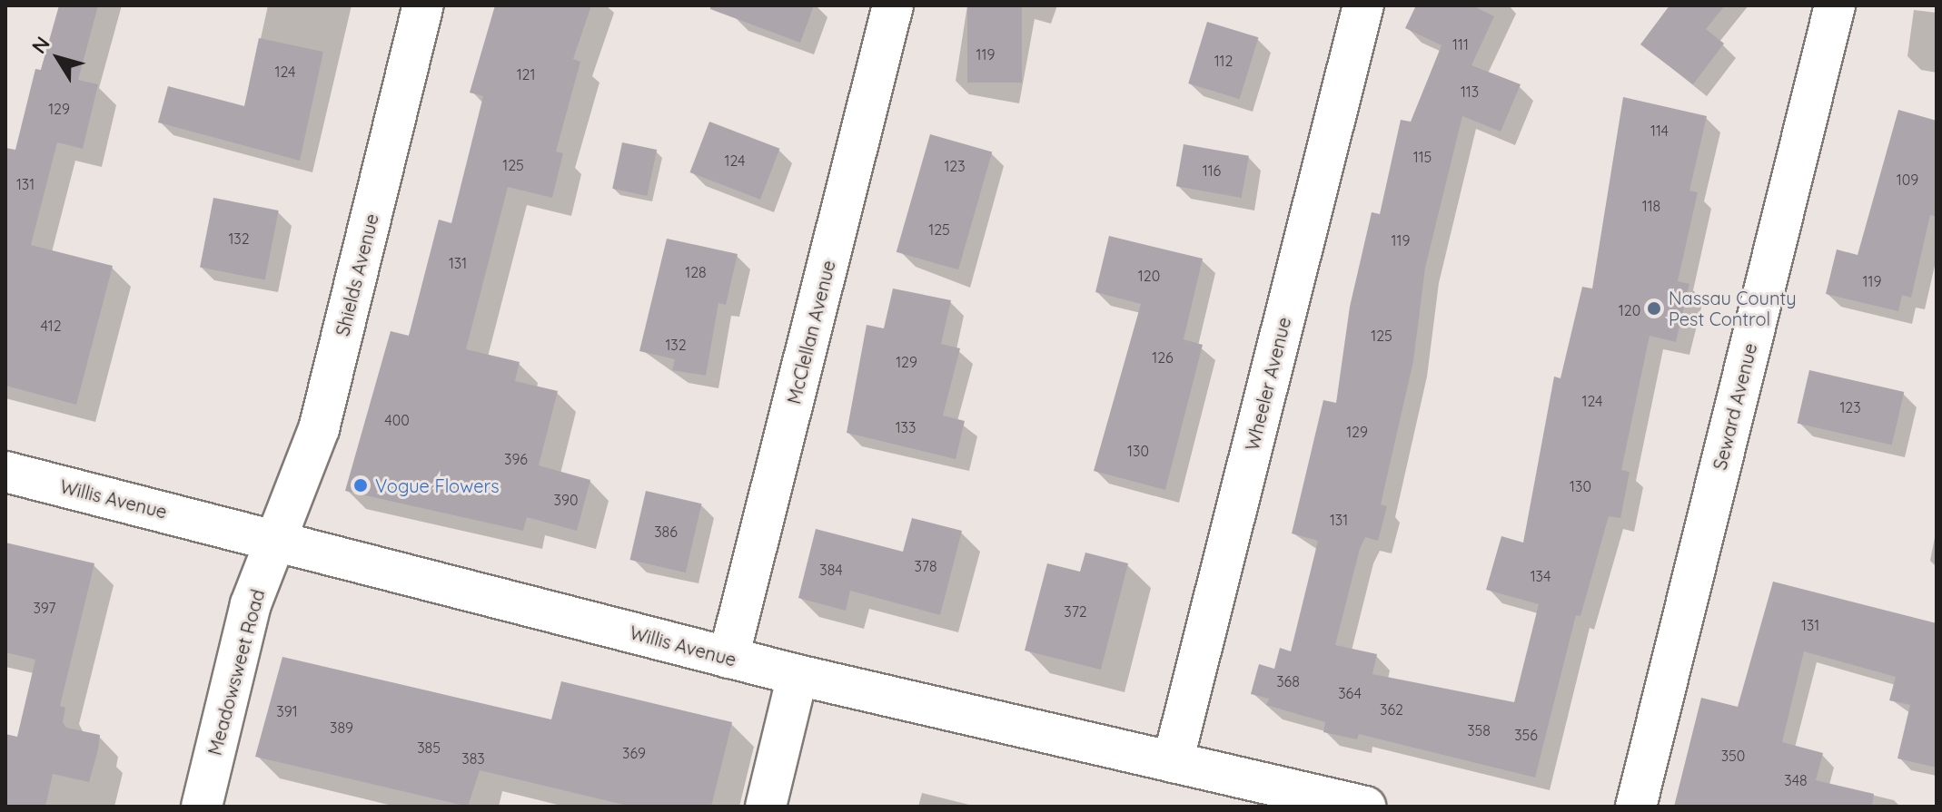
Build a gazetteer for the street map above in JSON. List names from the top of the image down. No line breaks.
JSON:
{"streets":{"street":["Shields Avenue","McClellan Avenue","Wheeler Avenue","Seward Avenue","Willis Avenue","Meadowsweet Road"]},"crossings":[["Shields Avenue","Willis Avenue"],["Shields Avenue","Meadowsweet Road"],["McClellan Avenue","Willis Avenue"],["Wheeler Avenue","Willis Avenue"],["Willis Avenue","Meadowsweet Road"]],"places":["Nassau County Pest Control","Vogue Flowers"],"house_numbers":["111","119","112","124","121","113","129","114","115","124","125","123","116","109","131","118","125","132","119","131","128","120","119","120","412","125","132","126","129","124","123","400","133","129","130","396","130","390","131","386","378","384","134","397","372","131","368","364","362","391","389","358","356","385","369","350","383","348"],"north":"top left"}
